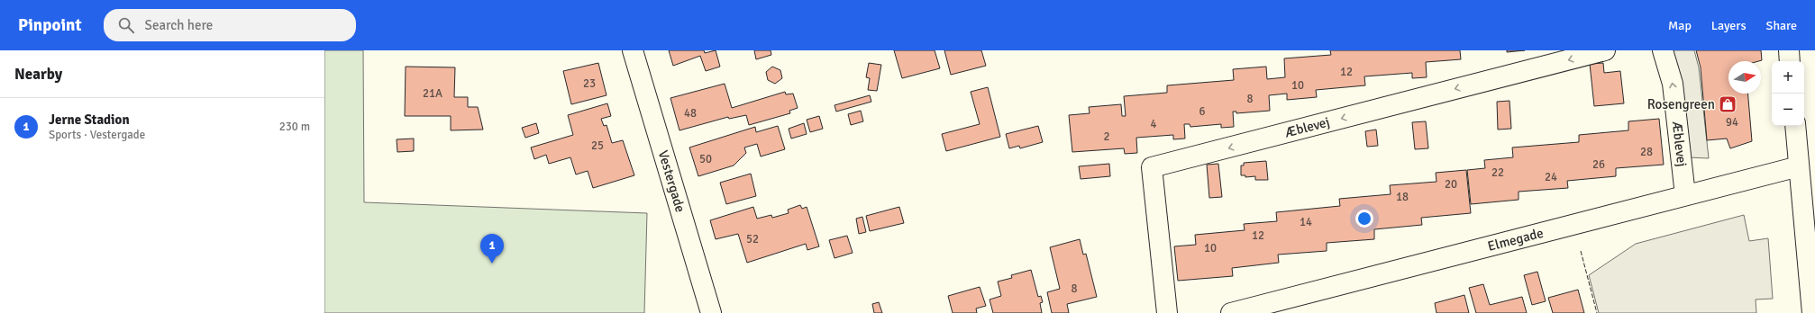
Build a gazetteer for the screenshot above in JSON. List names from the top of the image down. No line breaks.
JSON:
{"streets":{"street":["Æblevej","Vestergade","Elmegade"]},"crossings":[["Æblevej","Elmegade"]],"places":{"shop":["Rosengreen"]},"house_numbers":["12","23","10","21A","8","6","48","94","4","2","25","28","50","26","22","24","20","18","14","12","52","10","8"],"north":"right","page":{"header":"Pinpoint","search":"Search here","nav":["Map","Layers","Share"],"heading":"Nearby","map_buttons":["+","−"],"list":[{"mark":"1","name":"Jerne Stadion","note":"Sports · Vestergade","value":"230 m"}],"pins":"1"}}
